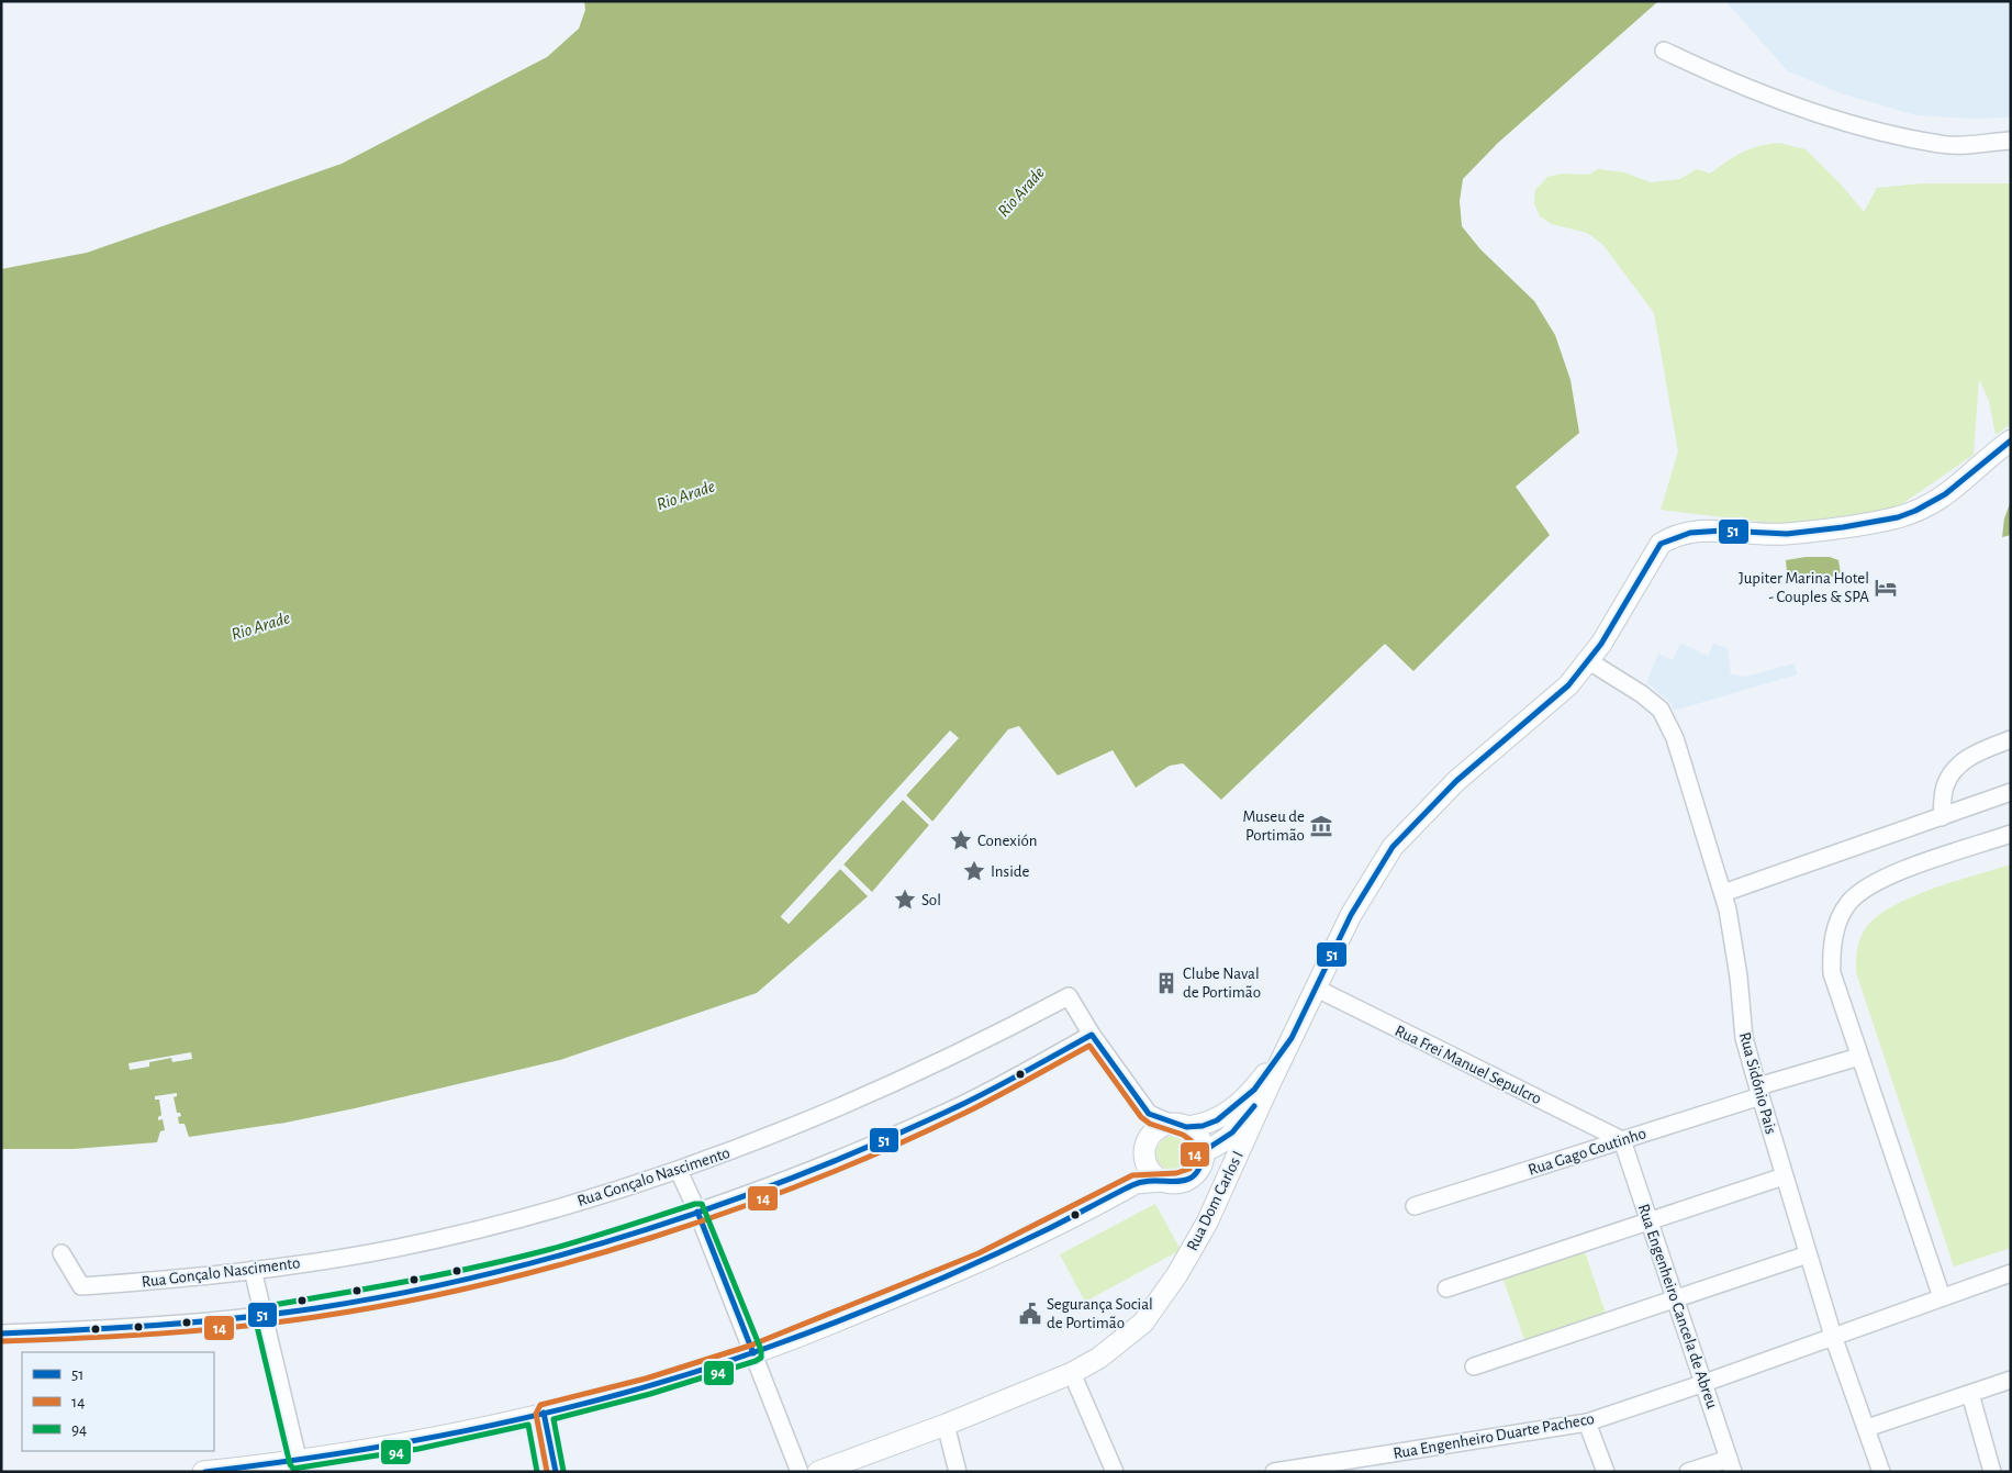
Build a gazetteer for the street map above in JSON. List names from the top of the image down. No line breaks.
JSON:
{"streets":{"street":["Rua Frei Manuel Sepulcro","Rua Sidónio Pais","Rua Gago Coutinho","Rua Gonçalo Nascimento","Rua Dom Carlos I","Rua Engenheiro Cancela de Abreu","Rua Engenheiro Duarte Pacheco"]},"crossings":[["Rua Frei Manuel Sepulcro","Rua Gago Coutinho"],["Rua Frei Manuel Sepulcro","Rua Dom Carlos I"],["Rua Frei Manuel Sepulcro","Rua Engenheiro Cancela de Abreu"],["Rua Sidónio Pais","Rua Gago Coutinho"],["Rua Sidónio Pais","Rua Dom Carlos I"],["Rua Sidónio Pais","Rua Engenheiro Duarte Pacheco"],["Rua Gago Coutinho","Rua Engenheiro Cancela de Abreu"],["Rua Engenheiro Cancela de Abreu","Rua Engenheiro Duarte Pacheco"]],"water":["Rio Arade"],"places":{"hotel":["Jupiter Marina Hotel - Couples & SPA"],"museum":["Museu de Portimão"],"place":["Conexión","Inside","Sol"],"building":["Clube Naval de Portimão"],"public building":["Segurança Social de Portimão"]},"lines":["transit line 51","transit line 14","transit line 94"],"legend":["51","14","94"]}
